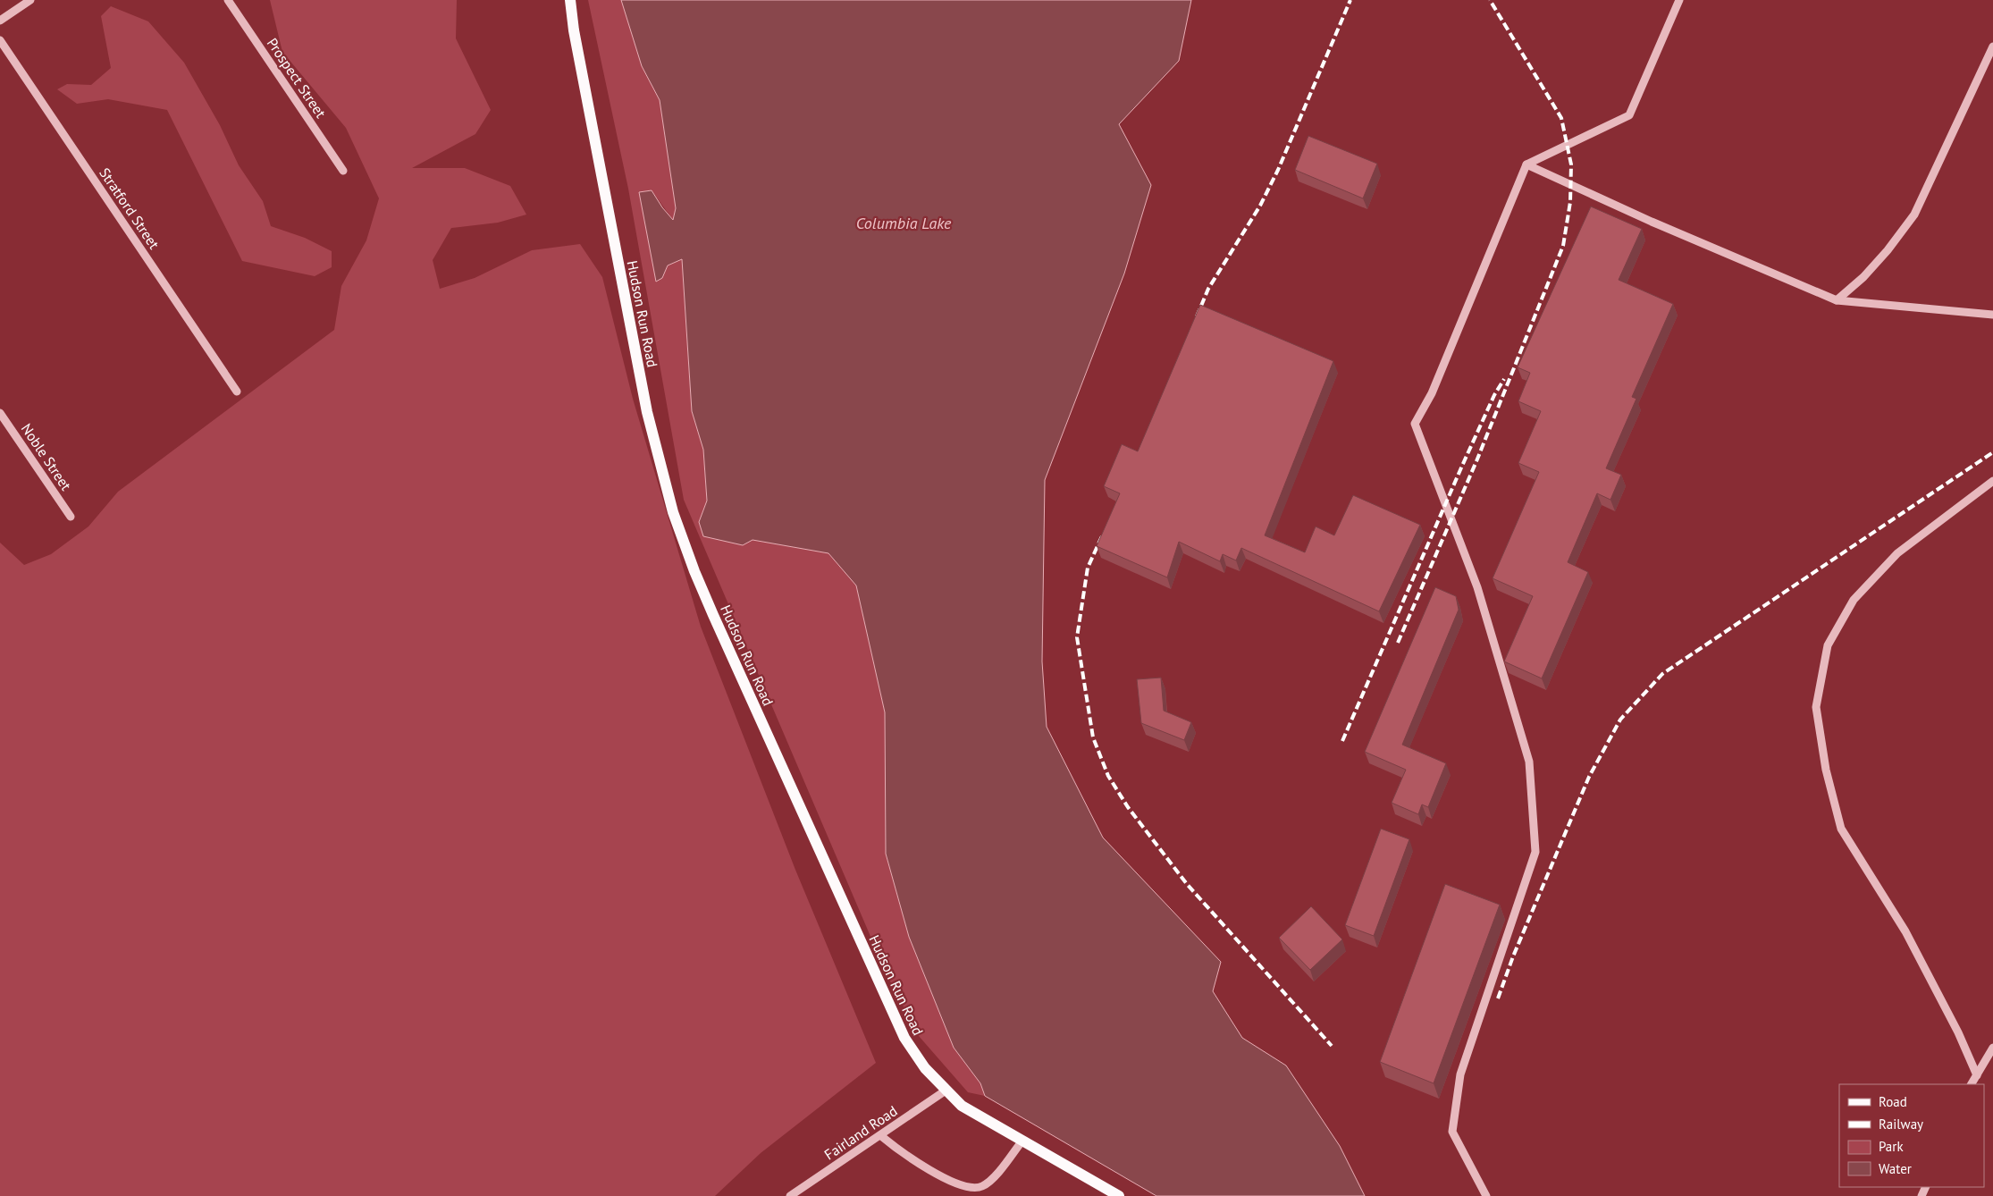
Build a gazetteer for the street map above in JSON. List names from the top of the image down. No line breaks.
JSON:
{"streets":{"main road":["Hudson Run Road"],"street":["Prospect Street","Stratford Street","Noble Street","Fairland Road"]},"crossings":[["Hudson Run Road","Fairland Road"]],"water":["Columbia Lake"],"legend":["Road","Railway","Park","Water"]}
